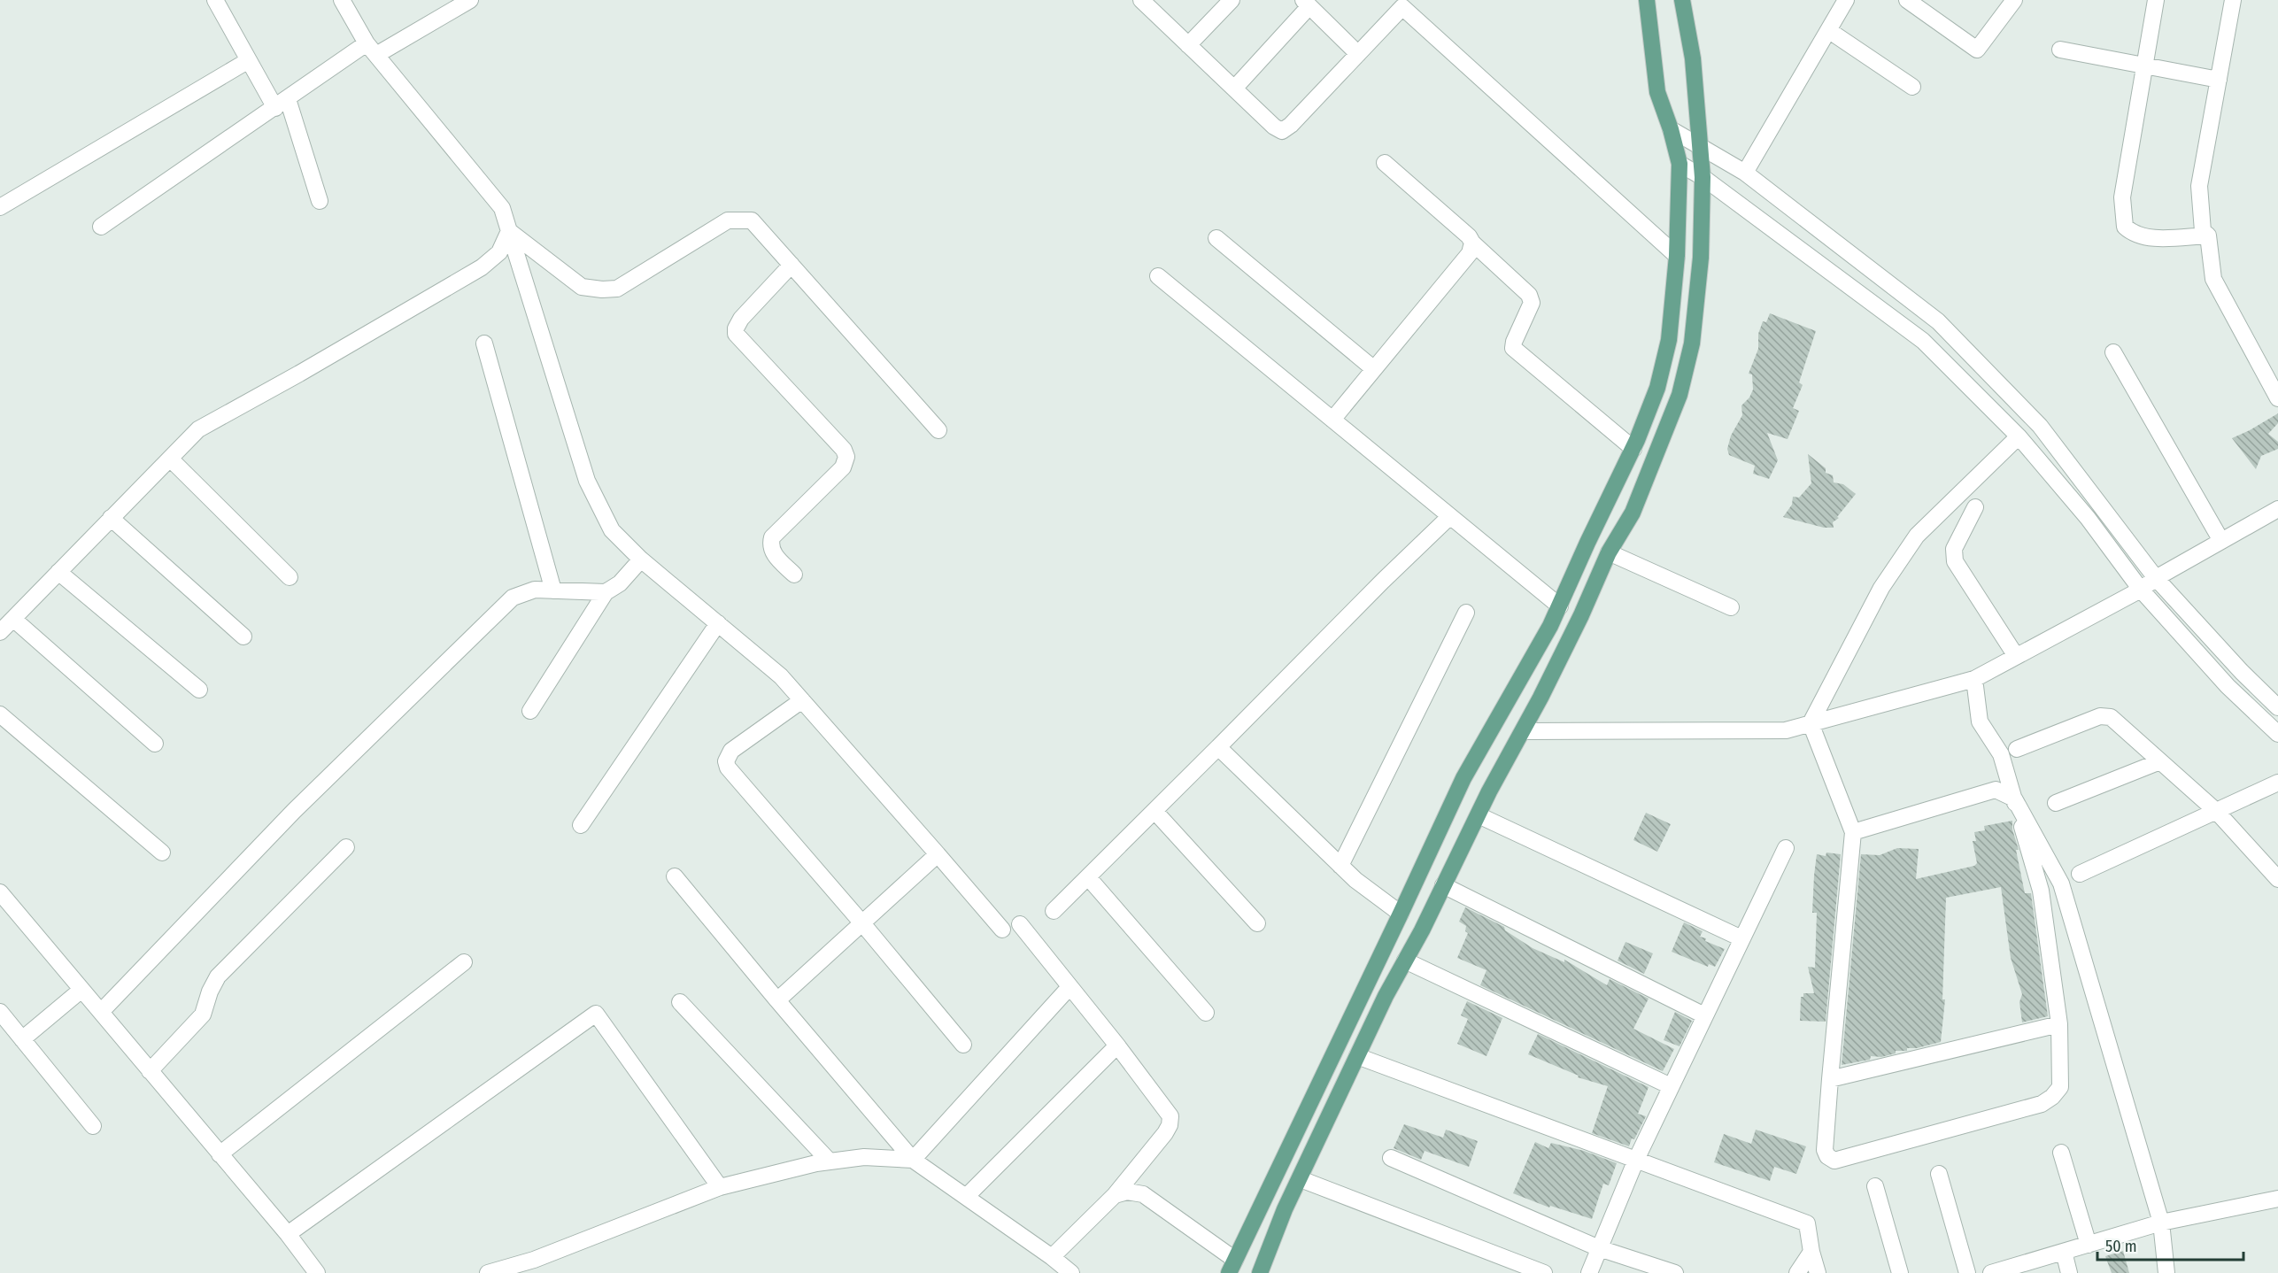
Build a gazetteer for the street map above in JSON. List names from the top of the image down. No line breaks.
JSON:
{"scale_bar":"50 m"}
